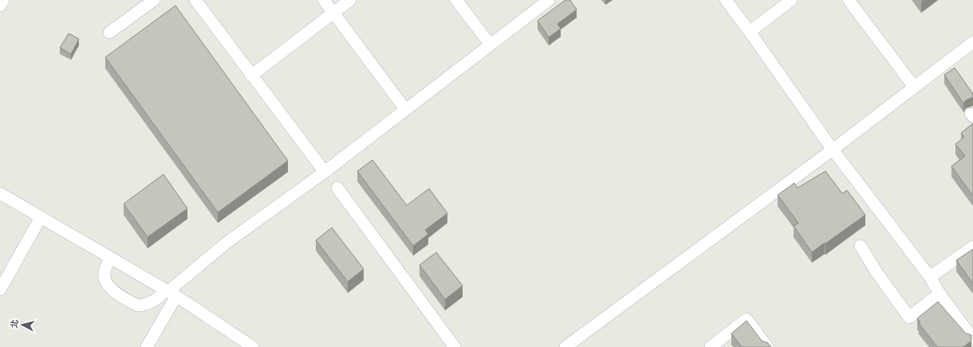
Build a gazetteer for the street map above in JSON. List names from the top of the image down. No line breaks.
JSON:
{"north":"left"}
